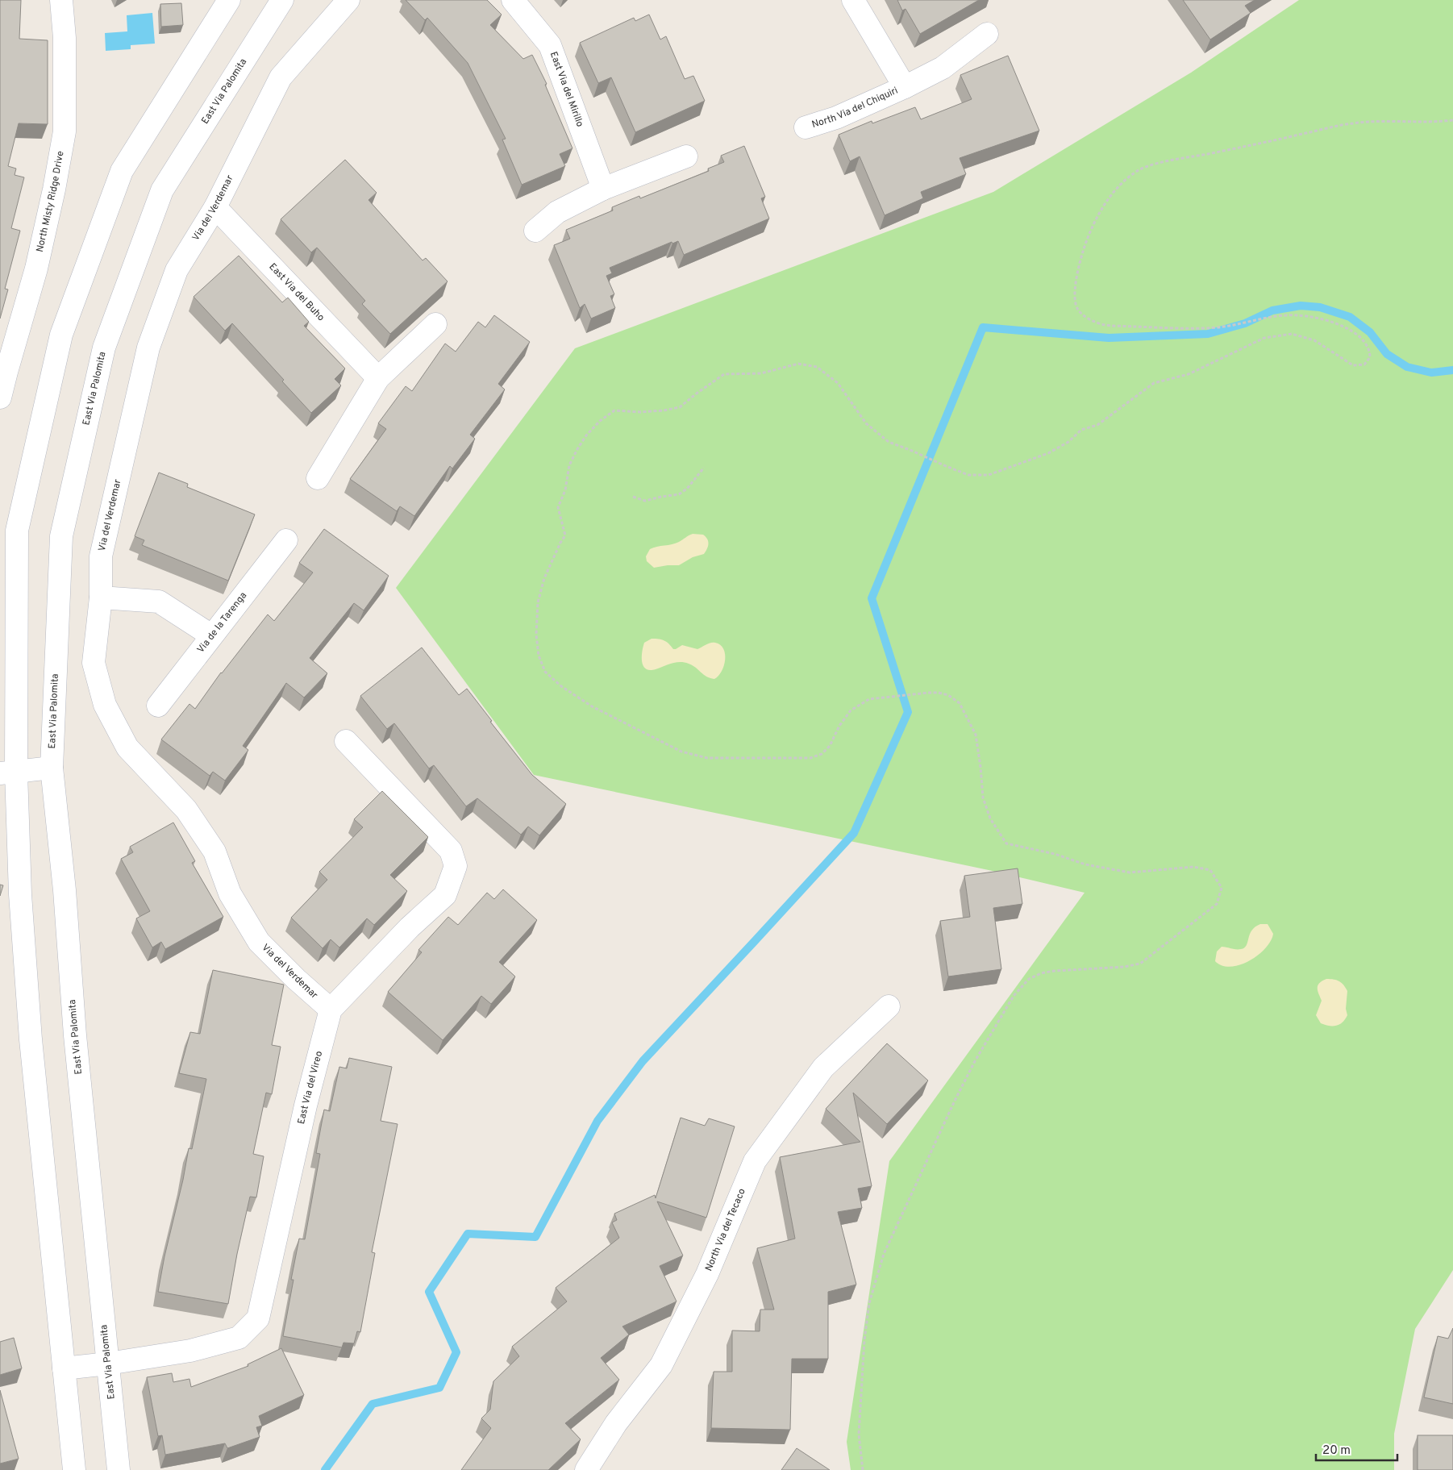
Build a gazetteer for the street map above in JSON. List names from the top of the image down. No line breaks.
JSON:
{"streets":{"street":["East Via del Mirillo","East Via Palomita","North Via del Chiquiri","North Misty Ridge Drive","Via del Verdemar","East Via del Buho","Via de la Tarenga","East Via del Vireo","North Via del Tecaco"]},"crossings":[["East Via Palomita","East Via del Vireo"],["Via del Verdemar","East Via del Buho"],["Via del Verdemar","East Via del Vireo"]],"scale_bar":"20 m"}
